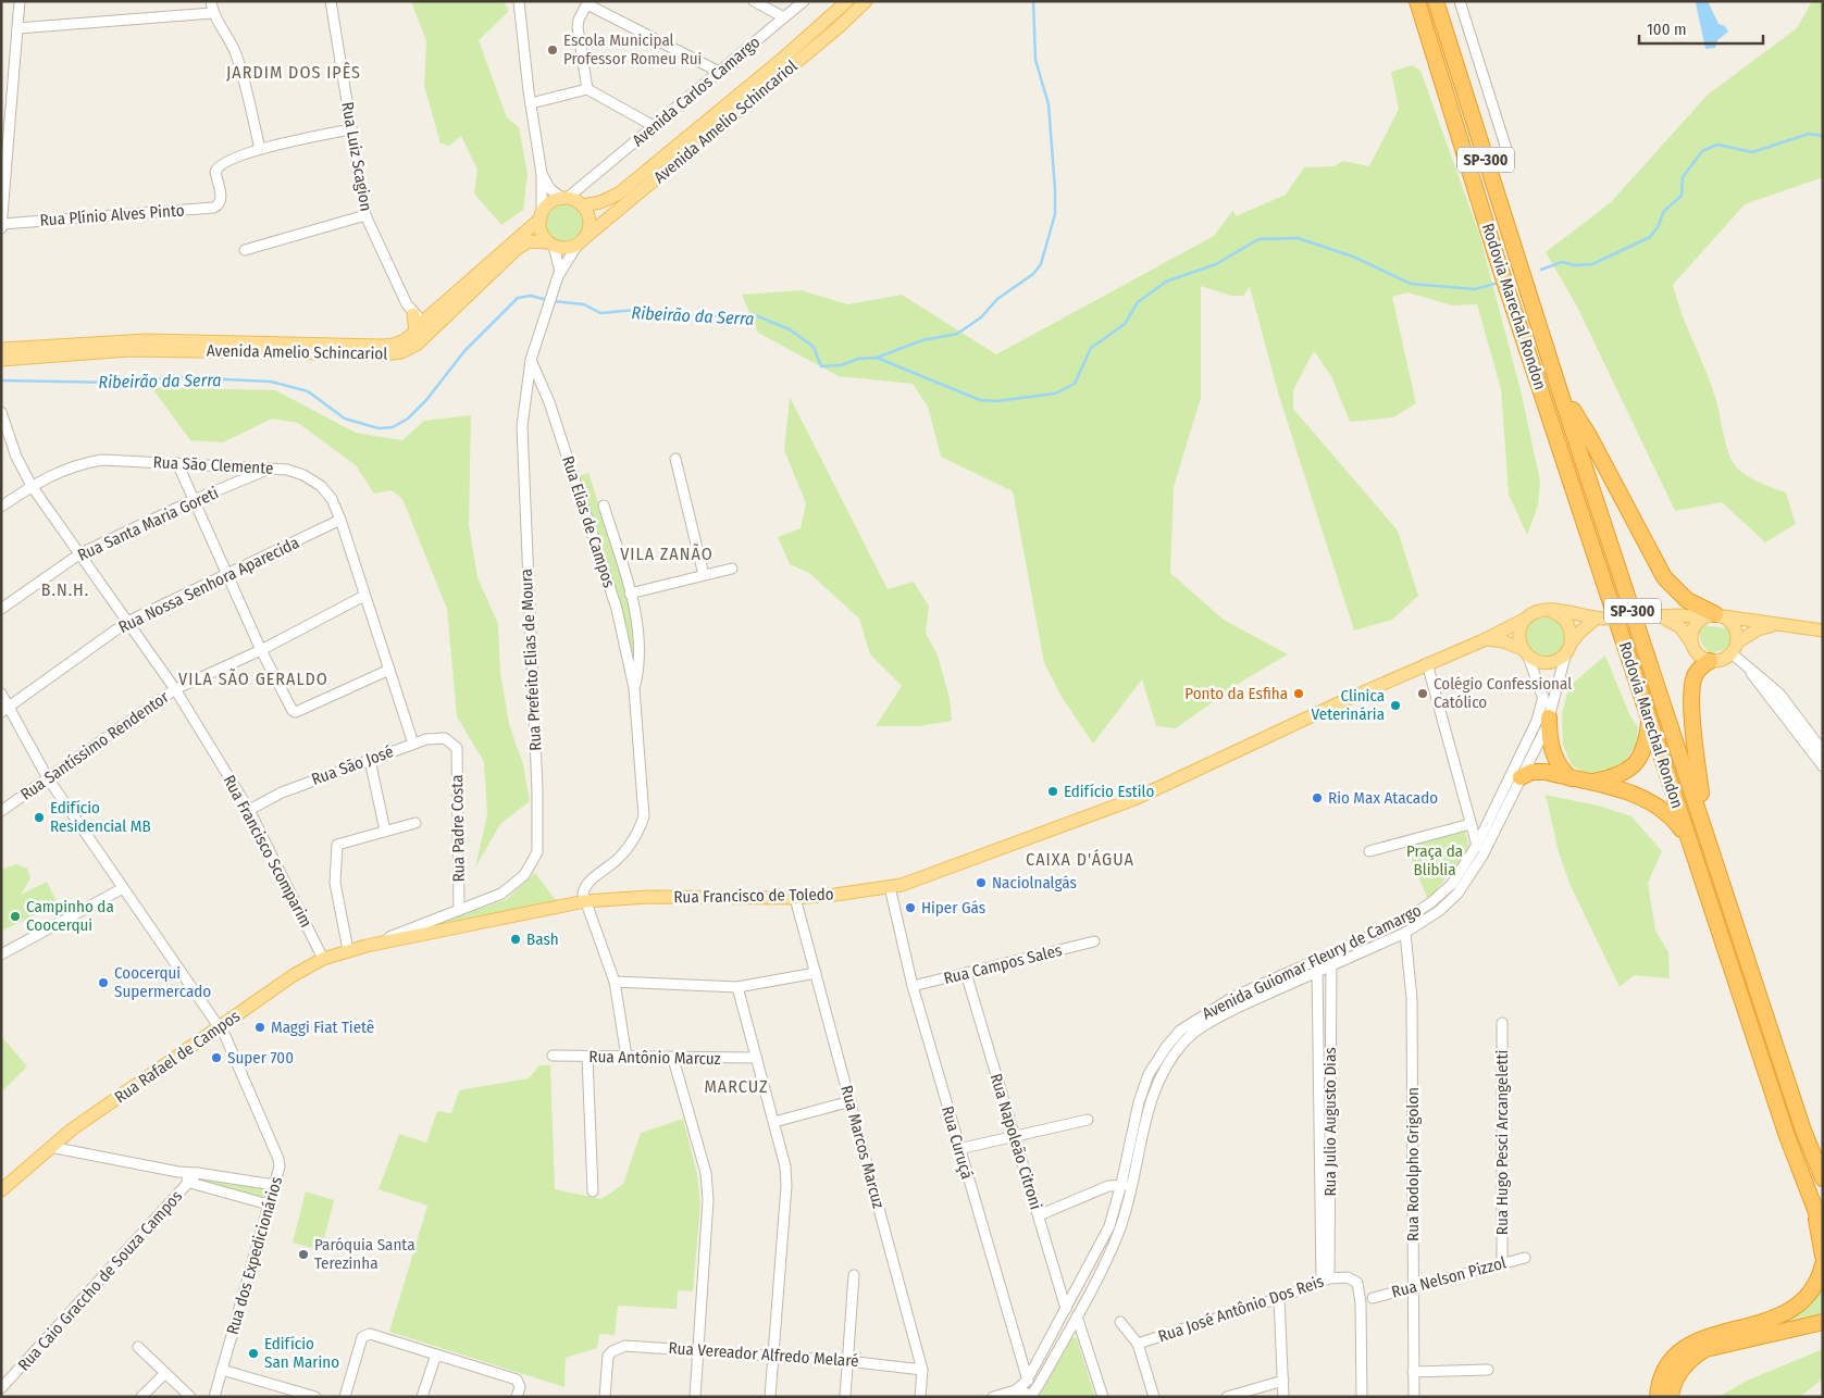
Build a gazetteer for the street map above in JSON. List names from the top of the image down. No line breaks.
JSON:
{"streets":{"highway":["SP-300","Rodovia Marechal Rondon"],"main road":["Avenida Amelio Schincariol","Rua Francisco de Toledo","Rua Rafael de Campos"],"street":["Avenida Carlos Camargo","Rua Luiz Scagion","Rua Plínio Alves Pinto","Rua São Clemente","Rua Elias de Campos","Rua Santa Maria Goreti","Rua Nossa Senhora Aparecida","Rua Prefeito Elias de Moura","Rua Santíssimo Rendentor","Rua São José","Rua Padre Costa","Rua Francisco Scomparim","Avenida Guiomar Fleury de Camargo","Rua Campos Sales","Rua Antônio Marcuz","Rua Julio Augusto Dias","Rua Napoleão Citroni","Rua Curuçá","Rua Hugo Pesci Arcangeletti","Rua Marcos Marcuz","Rua Rodolpho Grigolon","Rua dos Expedicionários","Rua Nelson Pizzol","Rua Caio Graccho de Souza Campos","Rua José Antônio Dos Reis","Rua Vereador Alfredo Melaré"]},"crossings":[["Avenida Carlos Camargo","Avenida Amelio Schincariol"],["Avenida Carlos Camargo","Rua Prefeito Elias de Moura"],["Avenida Amelio Schincariol","Rua Luiz Scagion"],["Avenida Amelio Schincariol","Rua Prefeito Elias de Moura"],["Rua São Clemente","Rua Santa Maria Goreti"],["Rua São Clemente","Rua Nossa Senhora Aparecida"],["Rua São Clemente","Rua Santíssimo Rendentor"],["Rua São Clemente","Rua São José"],["Rua São Clemente","Rua Francisco Scomparim"],["Rua Elias de Campos","Rua Prefeito Elias de Moura"],["Rua Elias de Campos","Rua Francisco de Toledo"],["Rua Santa Maria Goreti","Rua Francisco Scomparim"],["Rua Nossa Senhora Aparecida","Rua Francisco Scomparim"],["Rua Nossa Senhora Aparecida","Rua dos Expedicionários"],["Rua Prefeito Elias de Moura","Rua Padre Costa"],["Rua Prefeito Elias de Moura","Rua Francisco de Toledo"],["Rua Prefeito Elias de Moura","Rua Rafael de Campos"],["Rua Santíssimo Rendentor","Rua Francisco Scomparim"],["Rua Santíssimo Rendentor","Rua dos Expedicionários"],["Rua São José","Rua Padre Costa"],["Rua São José","Rua Francisco Scomparim"],["Rua Francisco Scomparim","Rua Rafael de Campos"],["Rua Francisco de Toledo","Rua Rafael de Campos"],["Rua Francisco de Toledo","Rua Curuçá"],["Rua Francisco de Toledo","Rua Marcos Marcuz"],["Avenida Guiomar Fleury de Camargo","Rua Julio Augusto Dias"],["Avenida Guiomar Fleury de Camargo","Rua Napoleão Citroni"],["Avenida Guiomar Fleury de Camargo","Rua Curuçá"],["Rua Campos Sales","Rua Napoleão Citroni"],["Rua Campos Sales","Rua Curuçá"],["Rua Rafael de Campos","Rua dos Expedicionários"],["Rua Julio Augusto Dias","Rua José Antônio Dos Reis"],["Rua Hugo Pesci Arcangeletti","Rua Nelson Pizzol"],["Rua Marcos Marcuz","Rua Vereador Alfredo Melaré"],["Rua Rodolpho Grigolon","Rua Nelson Pizzol"]],"districts":["JARDIM DOS IPÊS","VILA ZANÃO","B.N.H.","VILA SÃO GERALDO","CAIXA D'ÁGUA","MARCUZ"],"water":["Ribeirão da Serra"],"parks":["Praça da Bliblia"],"places":["Escola Municipal Professor Romeu Rui","Ponto da Esfiha","Colégio Confessional Católico","Clinica Veterinária","Edifício Estilo","Rio Max Atacado","Edifício Residencial MB","Naciolnalgás","Hiper Gás","Campinho da Coocerqui","Bash","Coocerqui Supermercado","Maggi Fiat Tietê","Super 700","Paróquia Santa Terezinha","Edifício San Marino"],"scale_bar":"100 m"}
